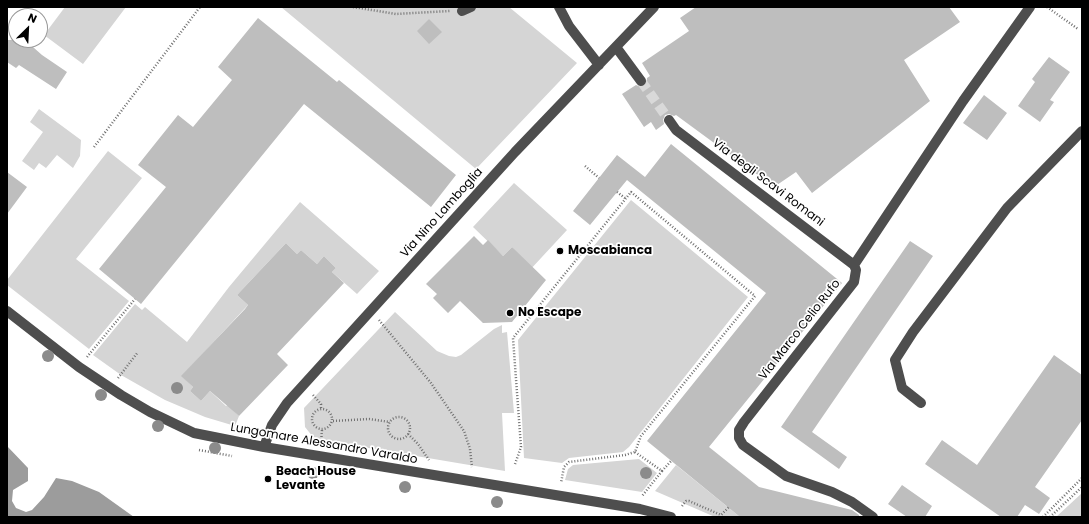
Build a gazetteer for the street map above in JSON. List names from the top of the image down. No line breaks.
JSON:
{"streets":{"street":["Via degli Scavi Romani","Via Nino Lamboglia","Via Marco Celio Rufo","Lungomare Alessandro Varaldo"]},"crossings":[["Via degli Scavi Romani","Via Marco Celio Rufo"],["Via Nino Lamboglia","Lungomare Alessandro Varaldo"]],"places":["Moscabianca","No Escape","Beach House Levante"],"north":"top right"}
